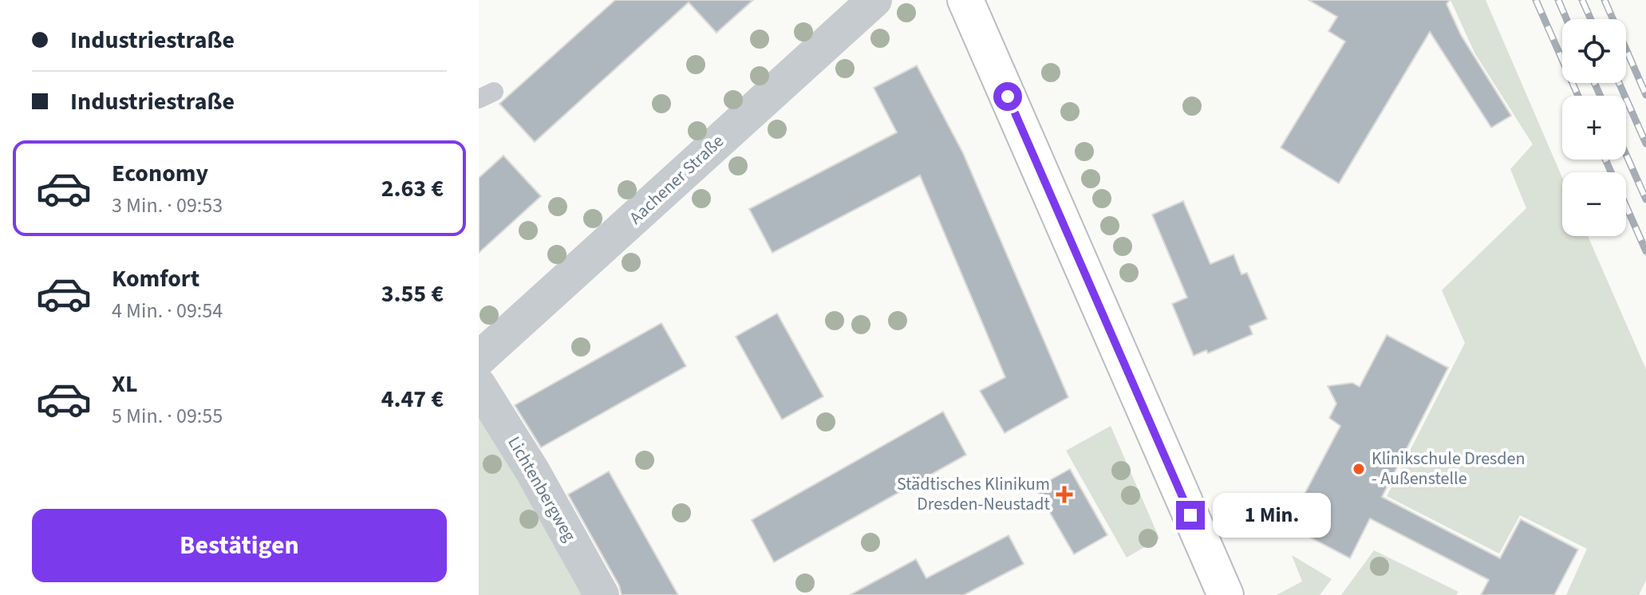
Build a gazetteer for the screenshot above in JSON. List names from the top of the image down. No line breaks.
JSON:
{"streets":{"street":["Aachener Straße","Lichtenbergweg"]},"places":{"other":["Klinikschule Dresden - Außenstelle"],"health":["Städtisches Klinikum Dresden-Neustadt"]},"page":{"banner":["Industriestraße","Industriestraße"],"map_buttons":["+","−"],"list":[{"name":"Economy","note":"3 Min. · 09:53","value":"2.63 €"},{"name":"Komfort","note":"4 Min. · 09:54","value":"3.55 €"},{"name":"XL","note":"5 Min. · 09:55","value":"4.47 €"}],"bubble":"1 Min.","buttons":"Bestätigen"}}
